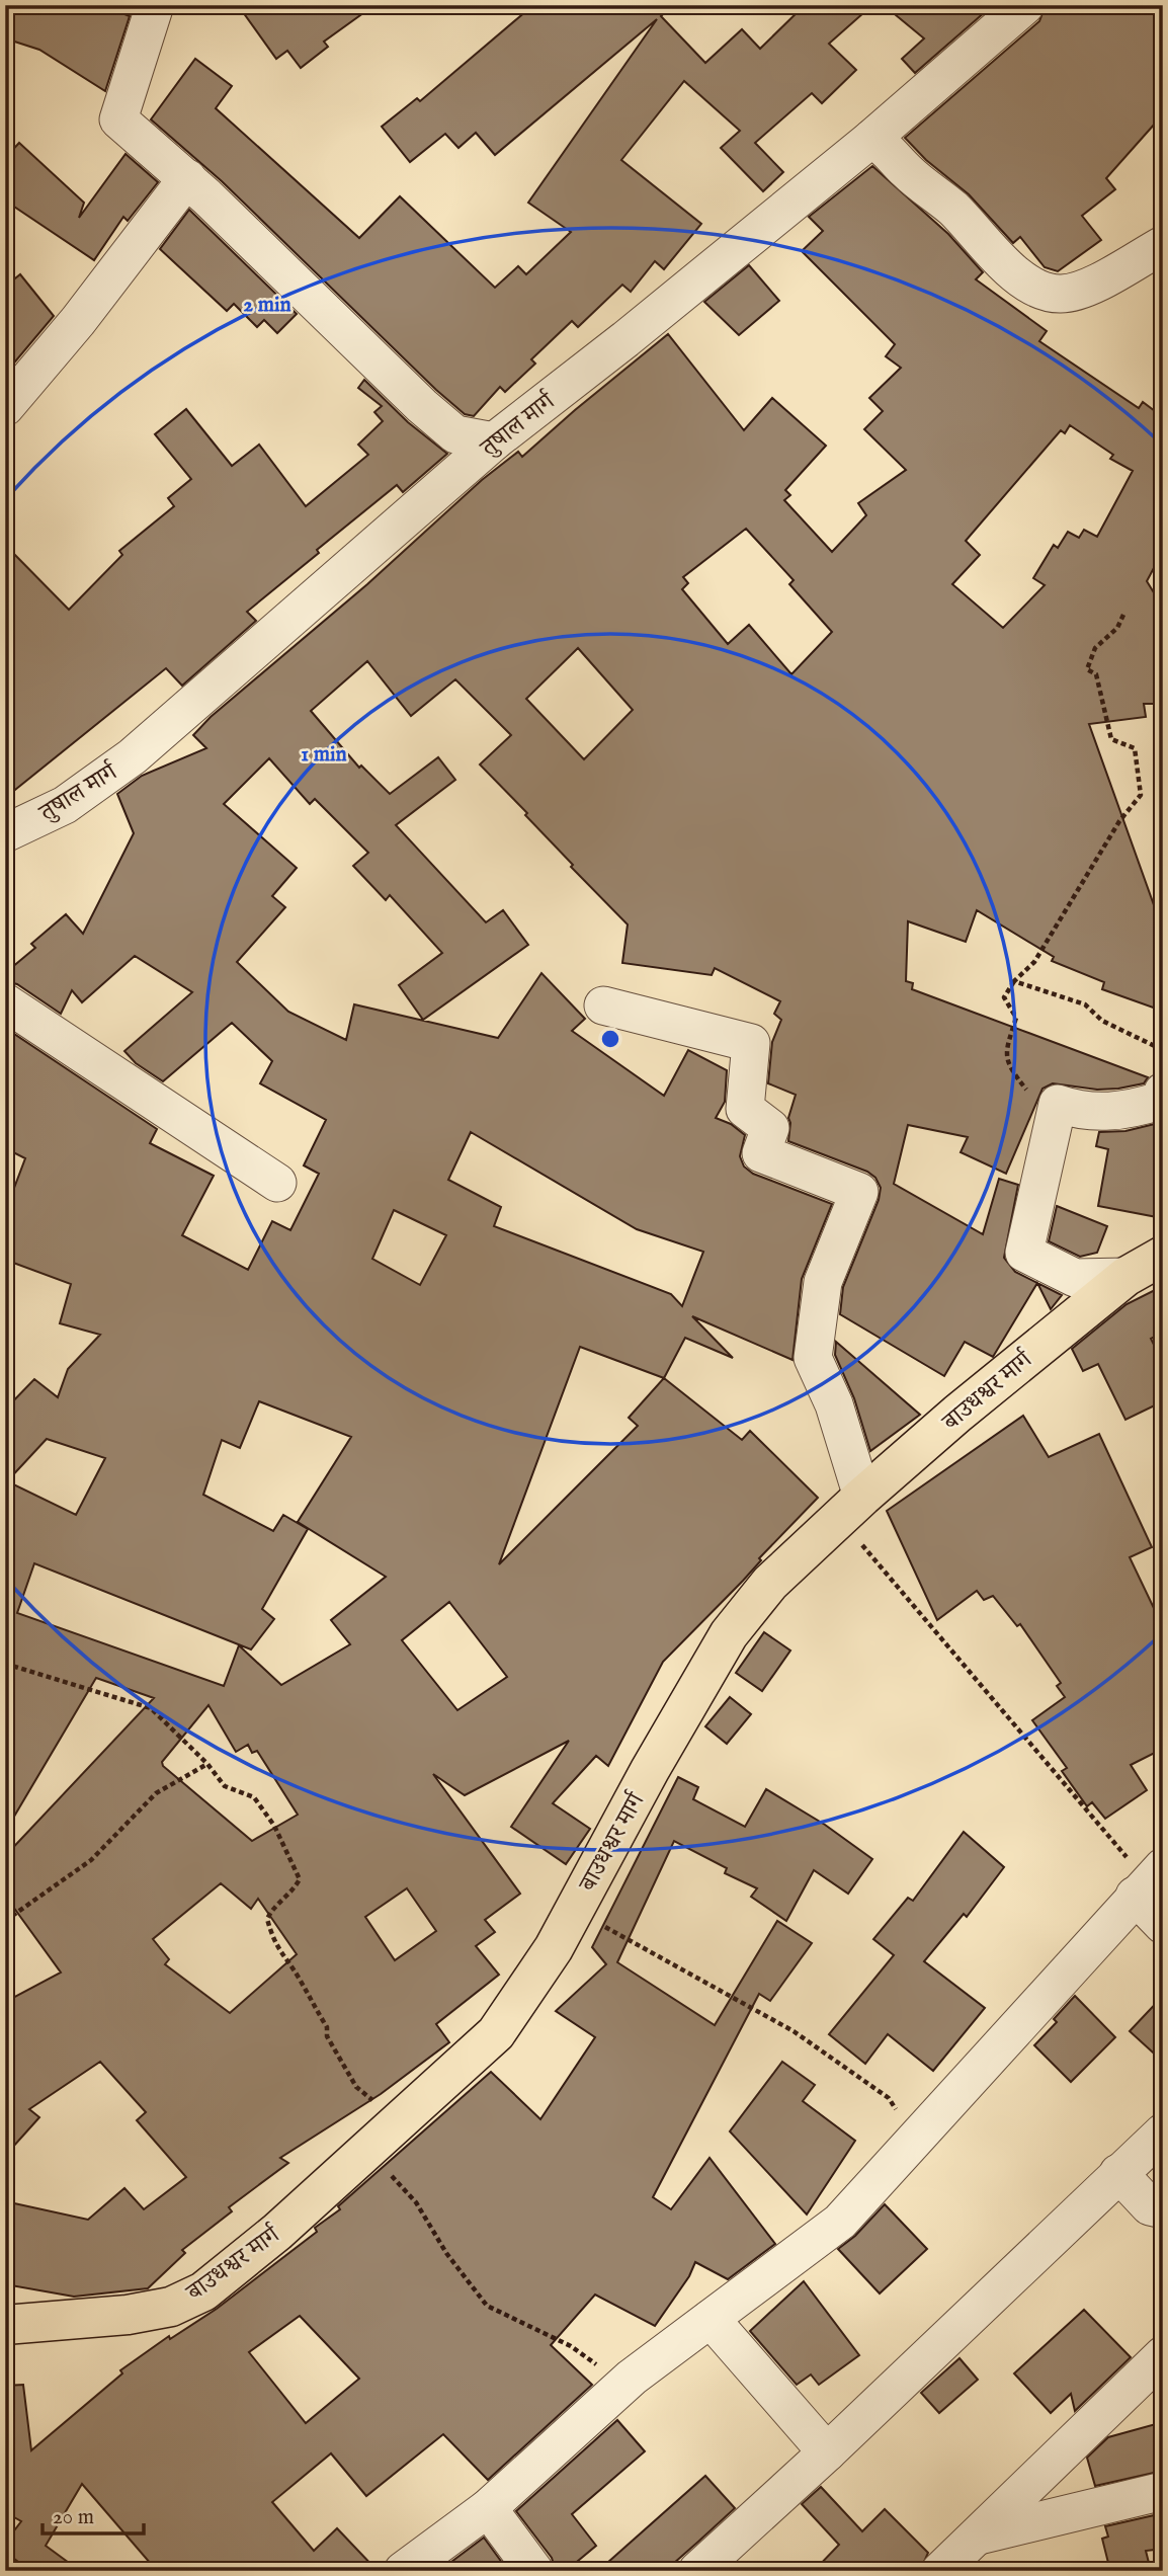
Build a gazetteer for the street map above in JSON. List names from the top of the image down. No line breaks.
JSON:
{"streets":{"main road":["बाउधश्वर मार्ग"],"street":["तुषाल मार्ग"]},"scale_bar":"20 m","rings":["2 min","1 min"]}
